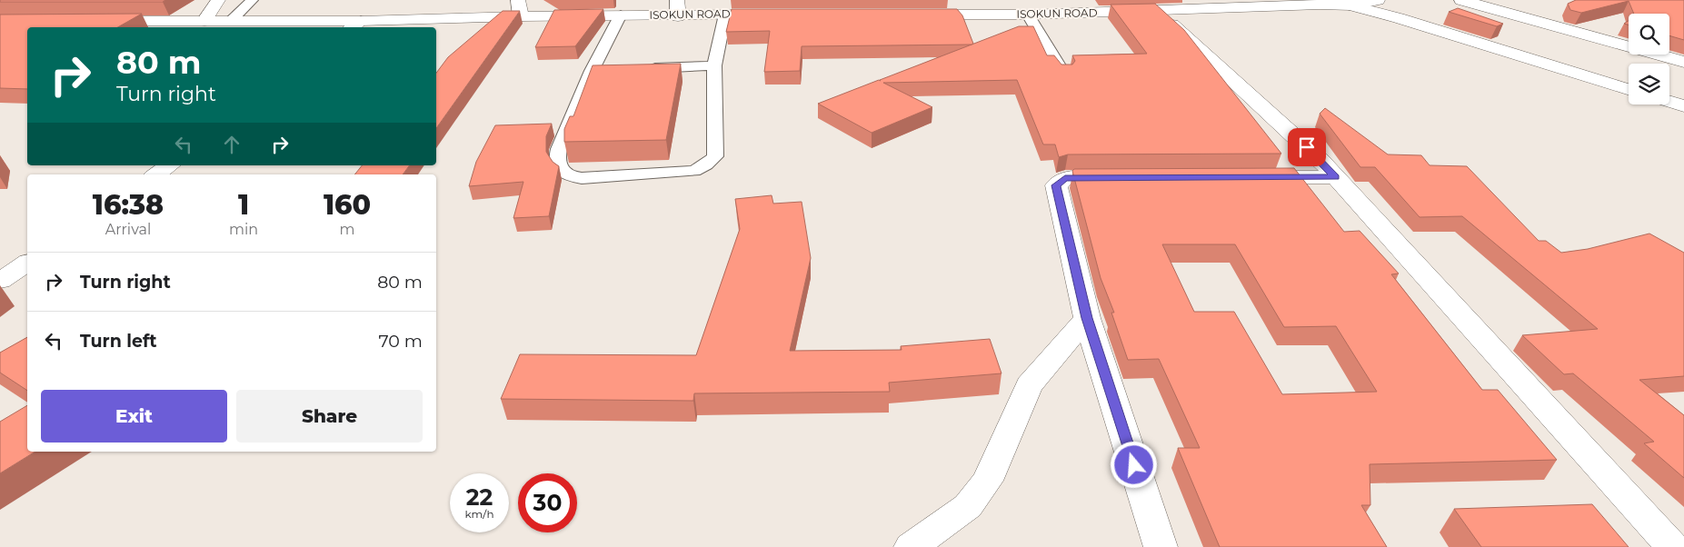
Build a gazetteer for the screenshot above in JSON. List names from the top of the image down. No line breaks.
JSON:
{"streets":{"street":["ISOKUN ROAD"]},"page":{"turn":["80 m","Turn right"],"eta":["16:38","Arrival","1","min","160","m"],"list":[{"name":"Turn right","value":"80 m"},{"name":"Turn left","value":"70 m"}],"buttons":["Exit","Share"],"speed":"22 km/h","limit":"30"}}
